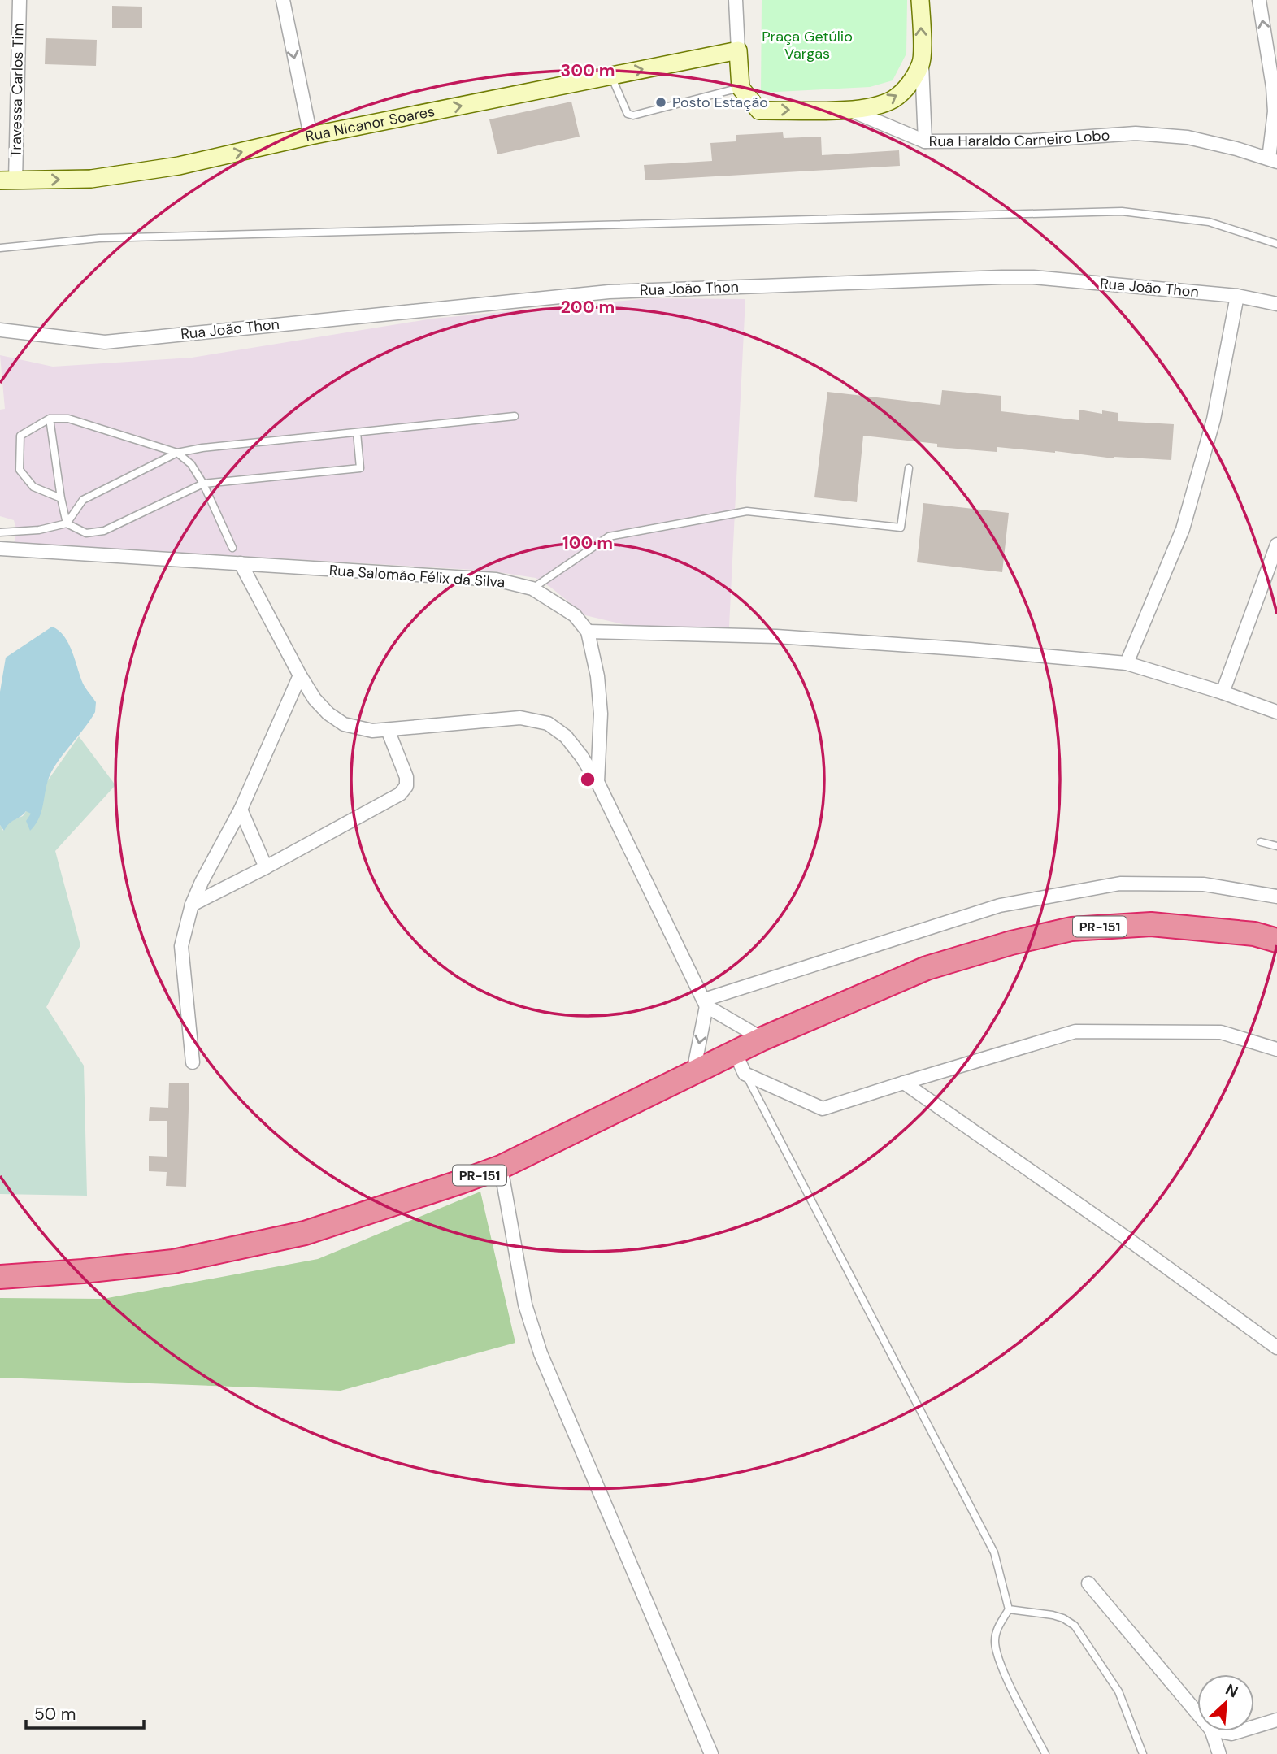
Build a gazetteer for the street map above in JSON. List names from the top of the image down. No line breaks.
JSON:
{"streets":{"highway":["PR-151"],"street":["Travessa Carlos Tim","Rua Nicanor Soares","Rua Haraldo Carneiro Lobo","Rua João Thon","Rua Salomão Félix da Silva"]},"crossings":[["Travessa Carlos Tim","Rua Nicanor Soares"]],"one_way":["Rua Nicanor Soares"],"parks":["Praça Getúlio Vargas"],"places":["Posto Estação"],"scale_bar":"50 m","north":"top right","rings":["300 m","200 m","100 m"]}
